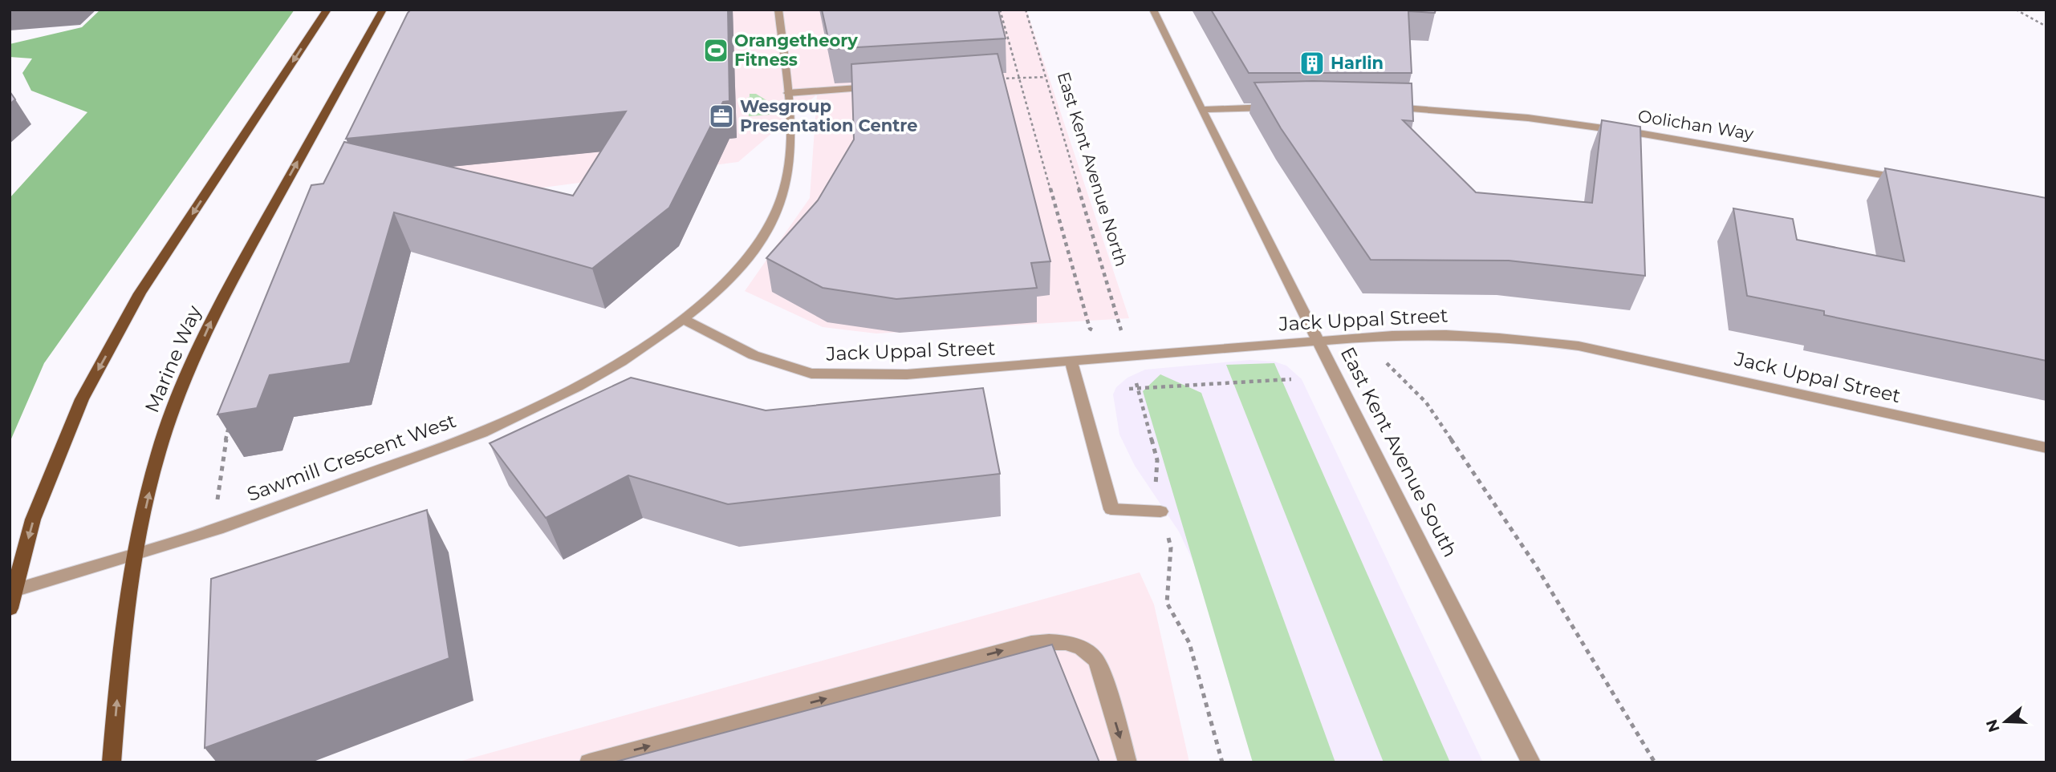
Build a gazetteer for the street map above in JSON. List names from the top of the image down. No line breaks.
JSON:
{"streets":{"main road":["Marine Way"],"street":["Oolichan Way","Jack Uppal Street","East Kent Avenue South","Sawmill Crescent West"],"path":["East Kent Avenue North"]},"crossings":[["Jack Uppal Street","East Kent Avenue South"],["Jack Uppal Street","Sawmill Crescent West"],["Marine Way","Sawmill Crescent West"]],"places":{"sports":["Orangetheory Fitness"],"building":["Harlin"],"office":["Wesgroup Presentation Centre"]},"north":"left"}
